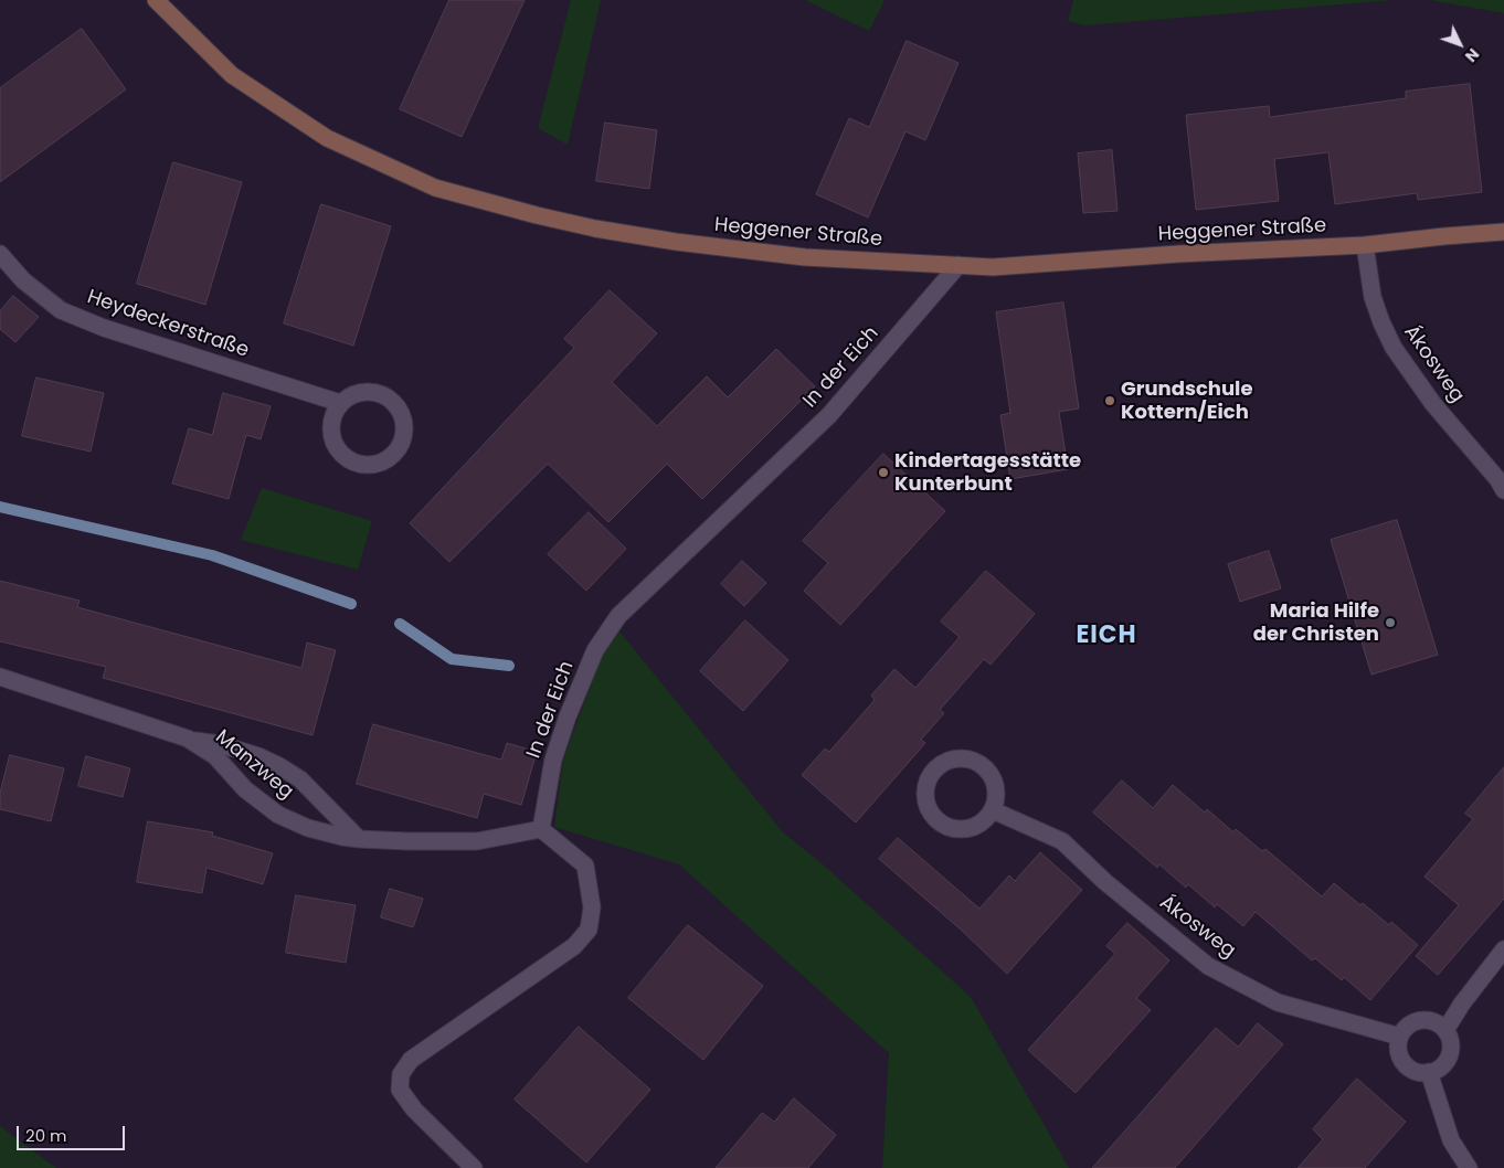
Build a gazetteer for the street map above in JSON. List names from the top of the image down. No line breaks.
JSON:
{"streets":{"street":["Heggener Straße","Heydeckerstraße","Ákosweg","In der Eich","Manzweg"]},"crossings":[["Heggener Straße","Ákosweg"],["Heggener Straße","In der Eich"],["In der Eich","Manzweg"]],"districts":["EICH"],"places":["Grundschule Kottern/Eich","Kindertagesstätte Kunterbunt","Maria Hilfe der Christen"],"scale_bar":"20 m","north":"bottom right"}
